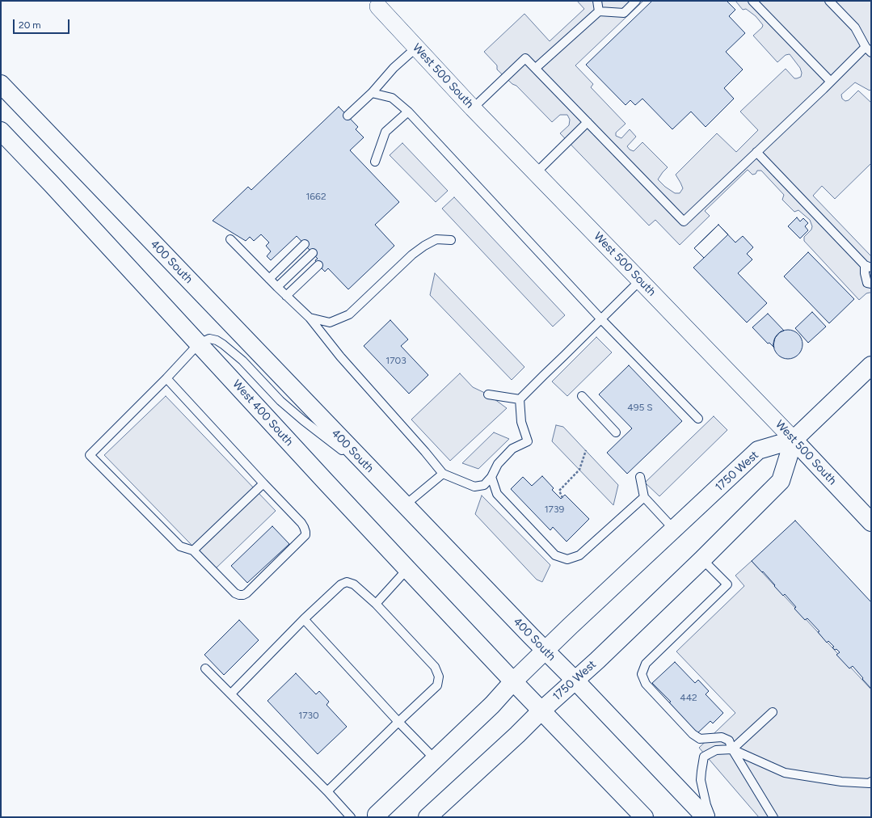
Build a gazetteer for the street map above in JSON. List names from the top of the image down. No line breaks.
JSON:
{"streets":{"main road":["West 500 South","400 South","West 400 South","1750 West"]},"crossings":[["West 500 South","1750 West"],["400 South","1750 West"]],"house_numbers":["1662","1703","495 S","1739","442","1730"],"scale_bar":"20 m"}
